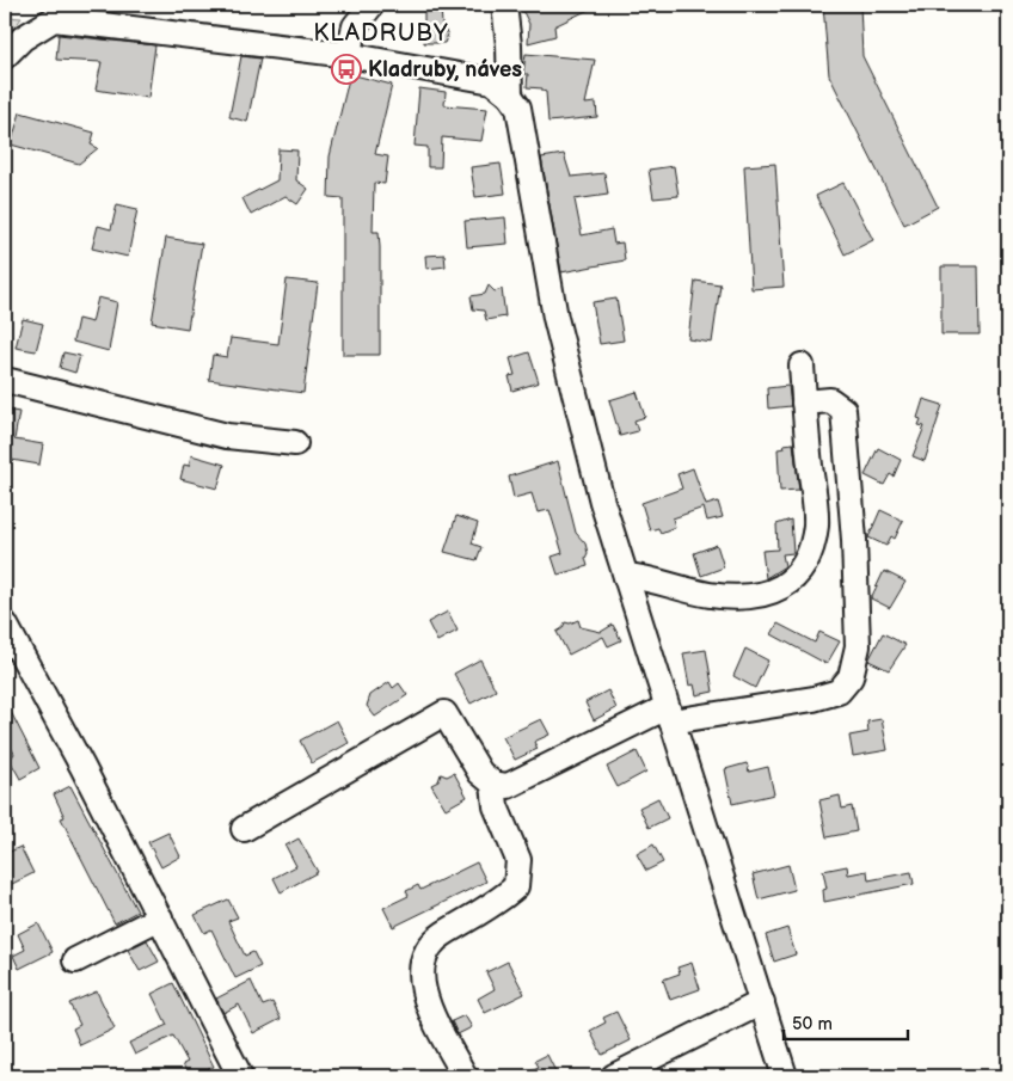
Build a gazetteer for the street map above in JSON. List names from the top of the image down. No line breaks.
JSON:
{"districts":["KLADRUBY"],"places":{"bus stop":["Kladruby, náves"]},"scale_bar":"50 m"}
